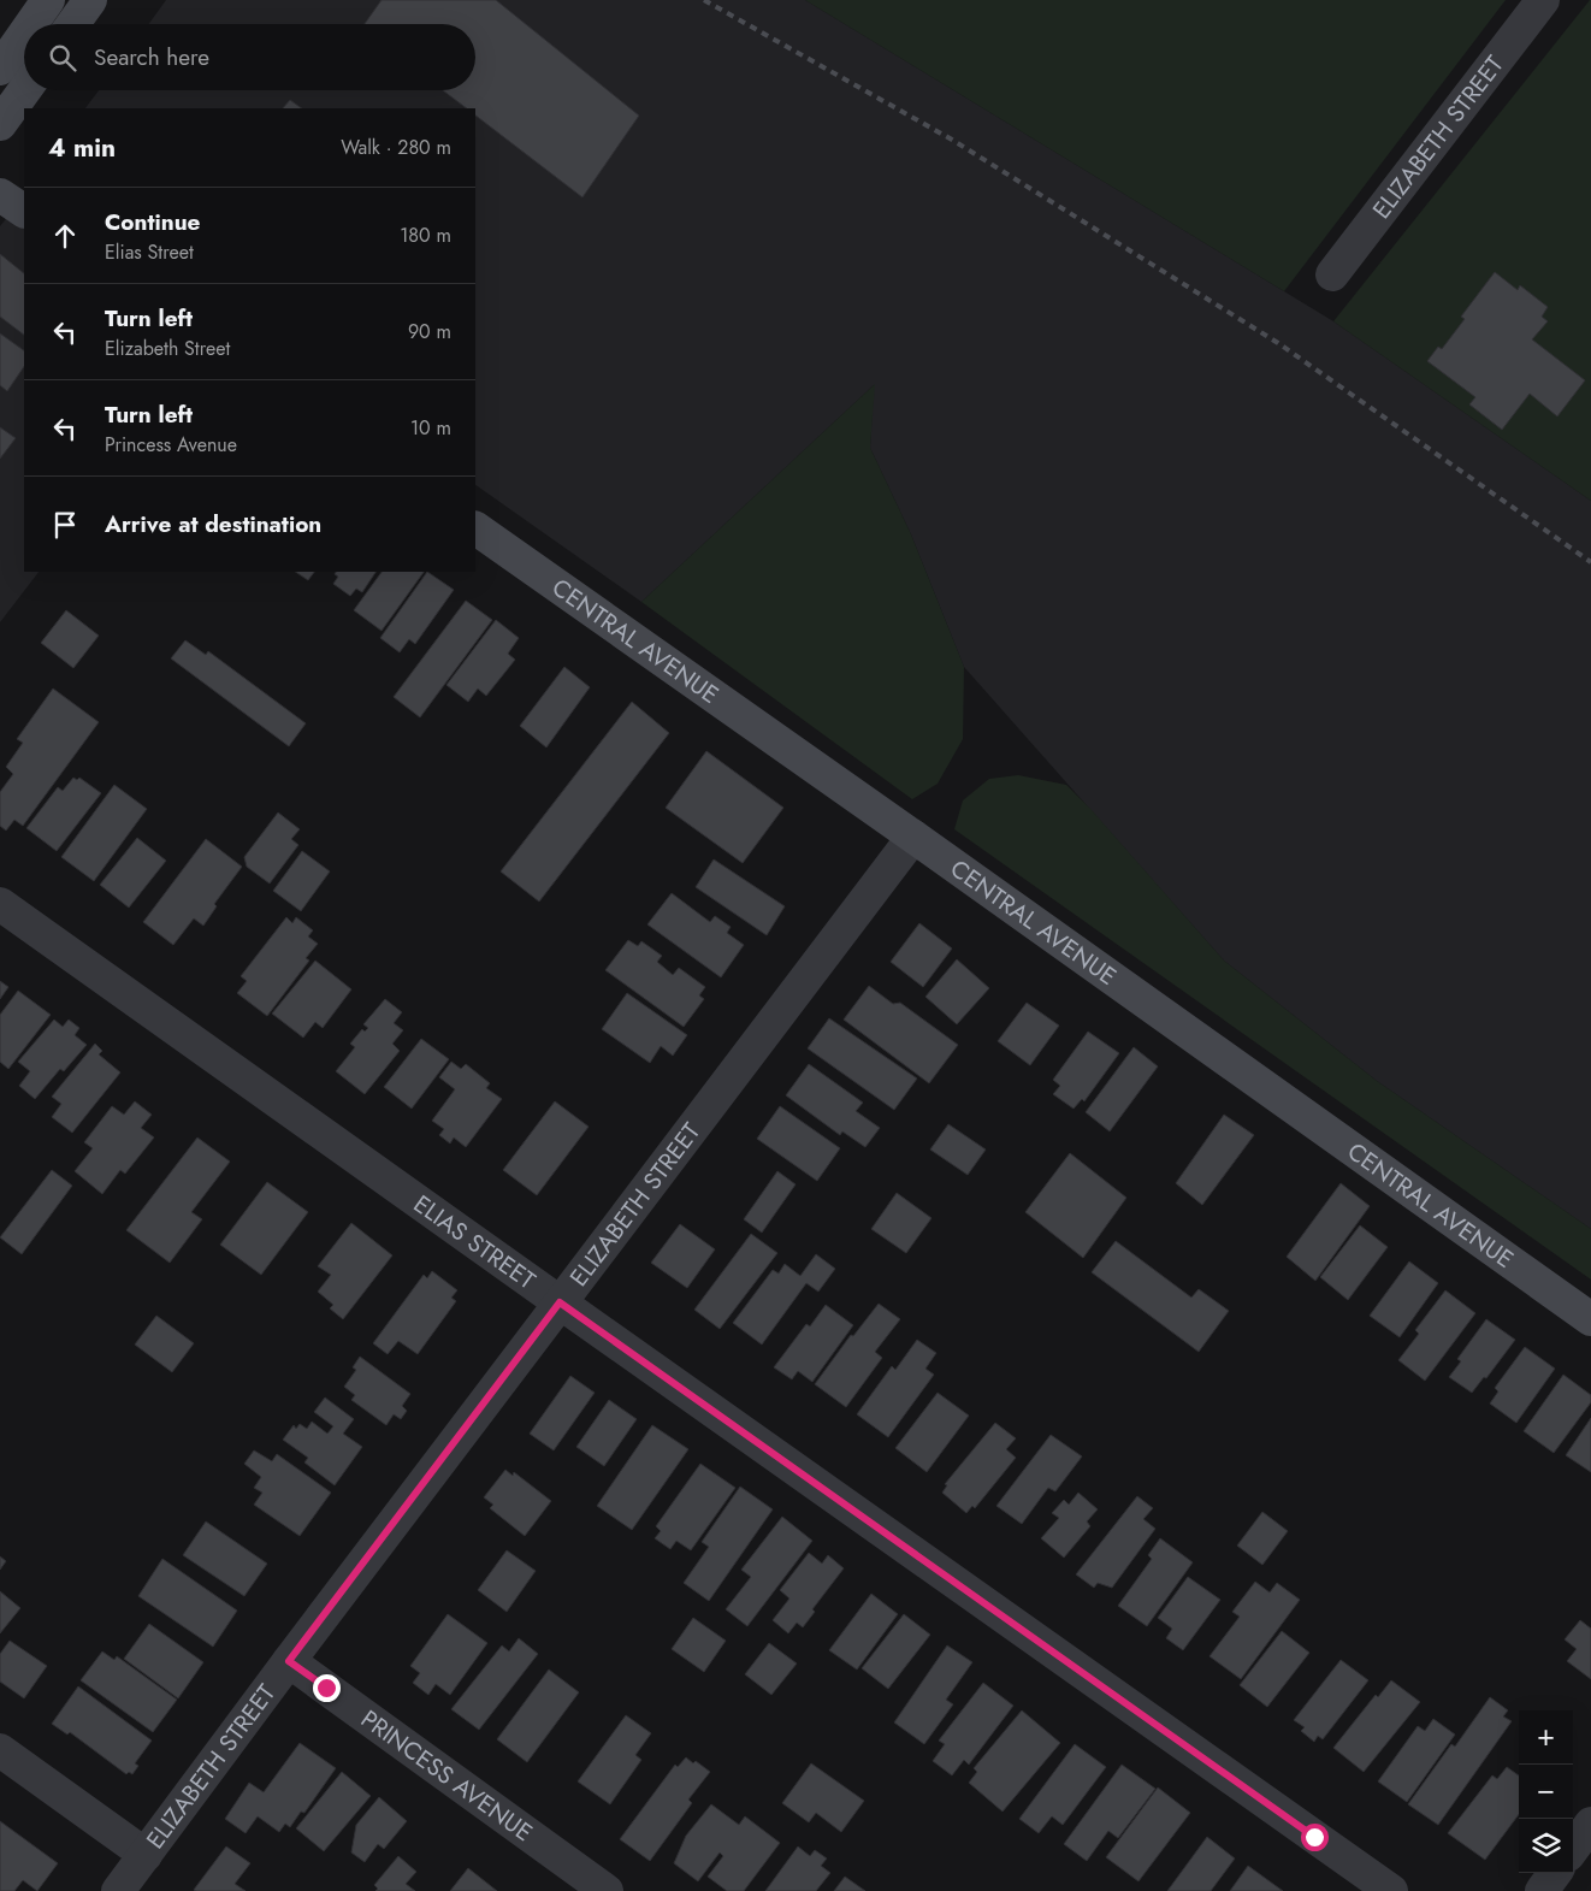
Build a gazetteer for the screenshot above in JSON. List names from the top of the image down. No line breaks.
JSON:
{"streets":{"street":["ELIZABETH STREET","CENTRAL AVENUE","ELIAS STREET","PRINCESS AVENUE"]},"crossings":[["ELIZABETH STREET","CENTRAL AVENUE"],["ELIZABETH STREET","ELIAS STREET"],["ELIZABETH STREET","PRINCESS AVENUE"]],"page":{"search":"Search here","heading":["4 min","Walk · 280 m"],"list":[["Continue","Elias Street","180 m"],["Turn left","Elizabeth Street","90 m"],["Turn left","Princess Avenue","10 m"],"Arrive at destination"],"map_buttons":["+","−"]}}
